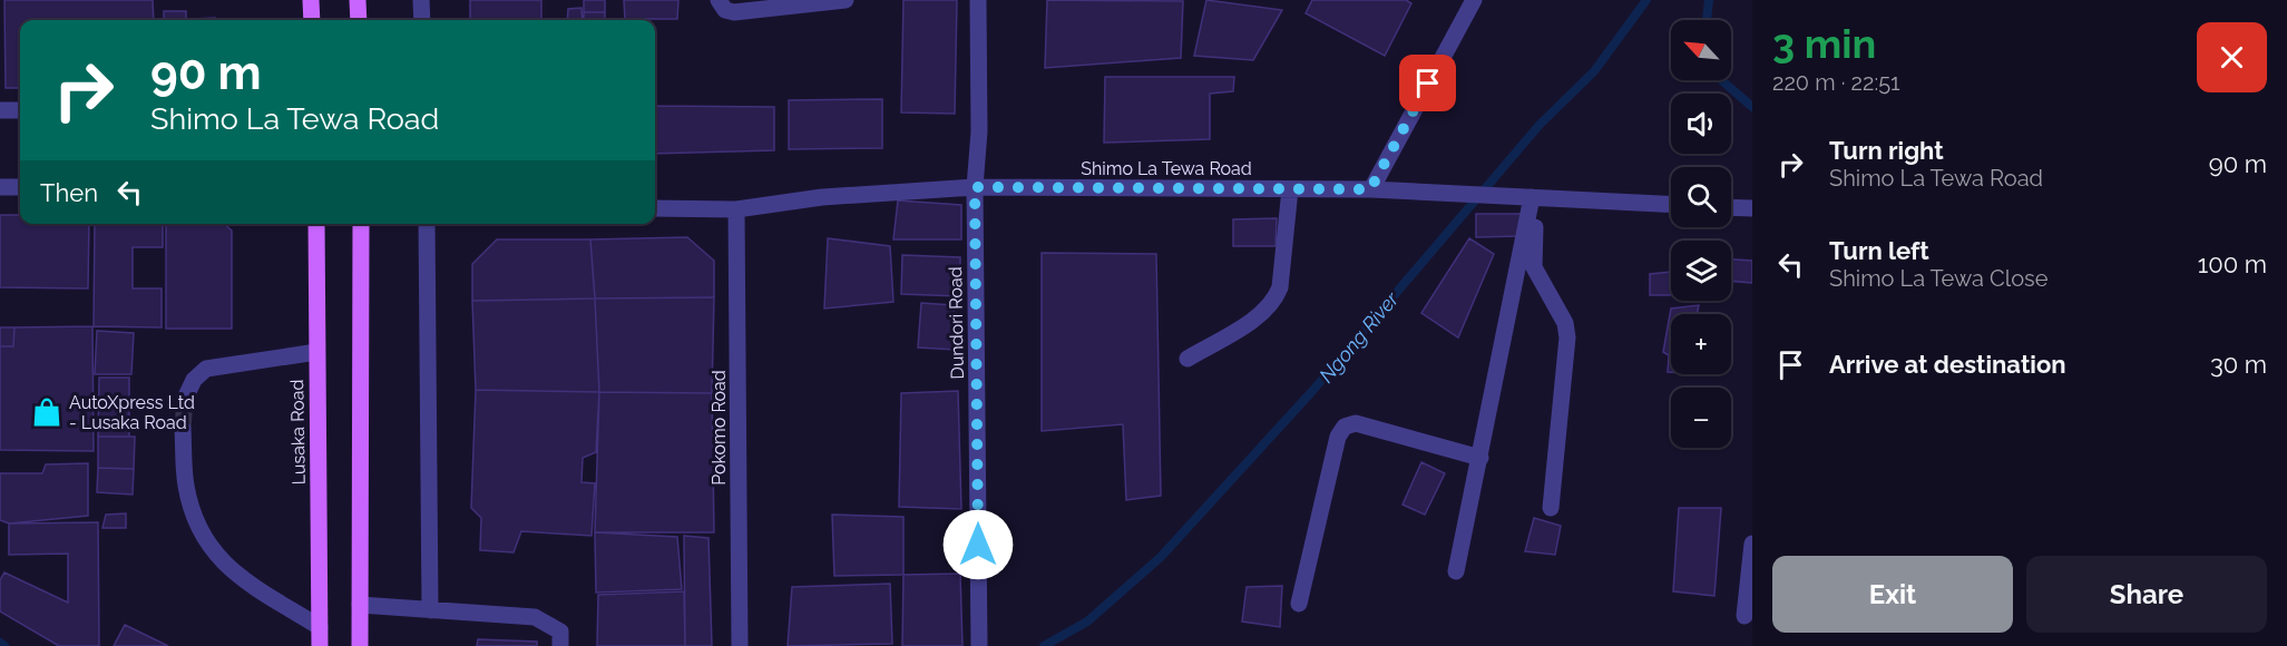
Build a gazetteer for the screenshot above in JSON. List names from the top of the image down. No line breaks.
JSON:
{"streets":{"main road":["Lusaka Road"],"street":["Shimo La Tewa Road","Dundori Road","Pokomo Road"]},"crossings":[["Shimo La Tewa Road","Dundori Road"],["Shimo La Tewa Road","Pokomo Road"]],"water":["Ngong River"],"places":{"shop":["AutoXpress Ltd - Lusaka Road"]},"north":"top left","page":{"heading":["3 min","220 m · 22:51"],"map_buttons":["+","−"],"turn":["90 m","Shimo La Tewa Road"],"list":[{"name":"Turn right","note":"Shimo La Tewa Road","value":"90 m"},{"name":"Turn left","note":"Shimo La Tewa Close","value":"100 m"},{"name":"Arrive at destination","value":"30 m"}],"then":"Then","buttons":["Exit","Share"]}}
